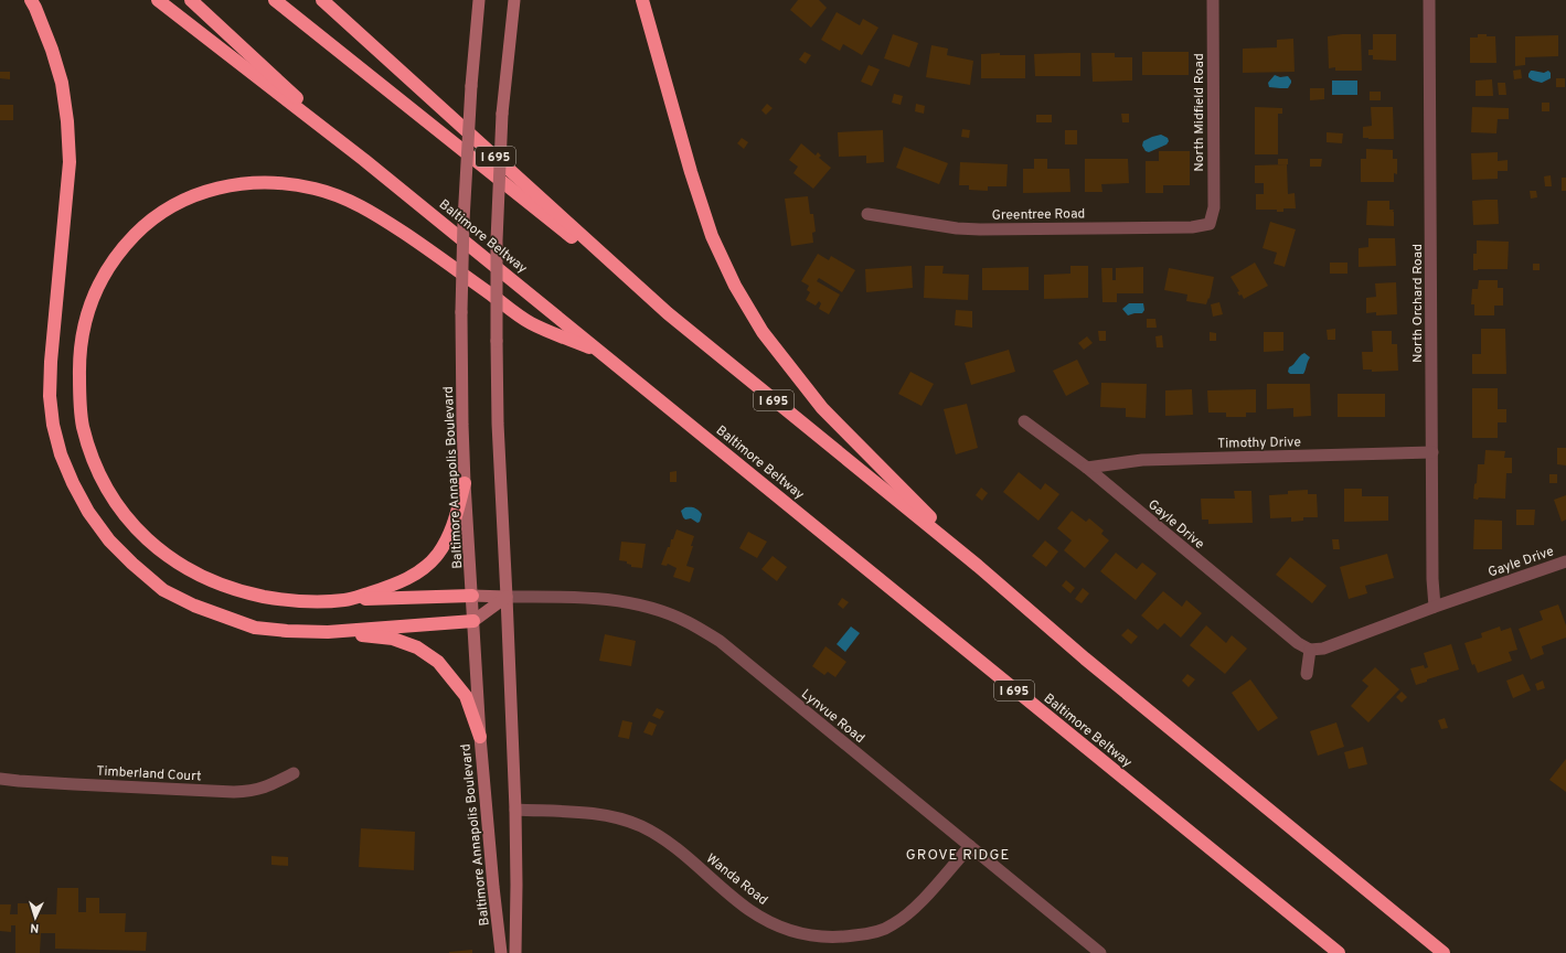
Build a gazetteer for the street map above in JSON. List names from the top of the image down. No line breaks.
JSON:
{"streets":{"highway":["I 695","Baltimore Beltway"],"main road":["Baltimore Annapolis Boulevard"],"street":["North Midfield Road","Greentree Road","North Orchard Road","Timothy Drive","Gayle Drive","Lynvue Road","Timberland Court","Wanda Road"]},"crossings":[["North Midfield Road","Greentree Road"],["North Orchard Road","Timothy Drive"],["North Orchard Road","Gayle Drive"],["Timothy Drive","Gayle Drive"],["Lynvue Road","Wanda Road"]],"districts":["GROVE RIDGE"],"north":"bottom"}
